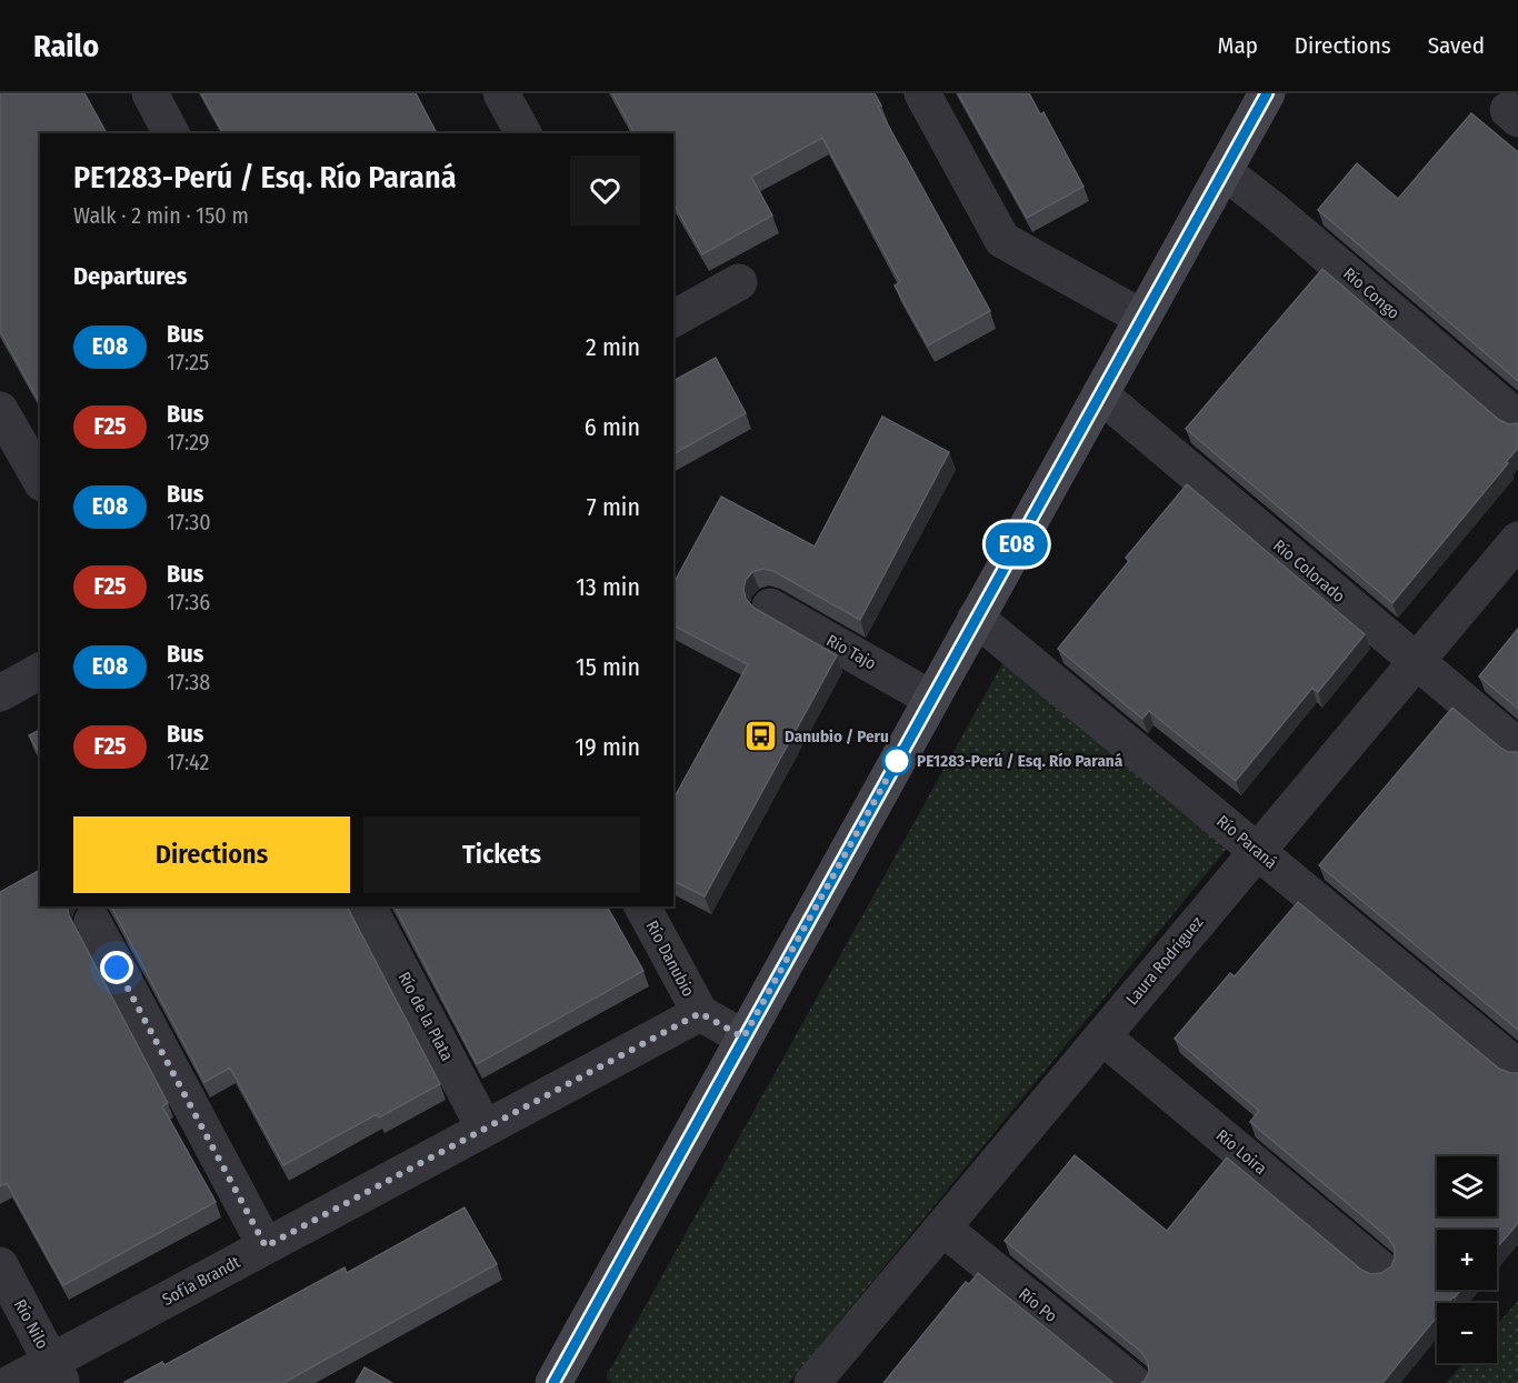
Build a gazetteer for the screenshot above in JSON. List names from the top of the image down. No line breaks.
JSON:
{"streets":{"street":["Río Congo","Río Colorado","Rio Tajo","Río Paraná","Río Danubio","Laura Rodríguez","Río de la Plata","Río Loira","Sofía Brandt","Río Po","Río Nilo"]},"crossings":[["Río Colorado","Laura Rodríguez"],["Río Paraná","Laura Rodríguez"],["Río Danubio","Sofía Brandt"],["Laura Rodríguez","Río Loira"],["Laura Rodríguez","Río Po"],["Río de la Plata","Sofía Brandt"],["Sofía Brandt","Río Nilo"]],"places":{"bus stop":["Danubio / Peru"],"other":["PE1283-Perú / Esq. Río Paraná"]},"lines":["bus line E08"],"page":{"header":"Railo","nav":["Map","Directions","Saved"],"on_map":"E08","heading":[["PE1283-Perú / Esq. Río Paraná","Walk · 2 min · 150 m"],"Departures"],"list":[{"mark":"E08","name":"Bus","note":"17:25","value":"2 min"},{"mark":"F25","name":"Bus","note":"17:29","value":"6 min"},{"mark":"E08","name":"Bus","note":"17:30","value":"7 min"},{"mark":"F25","name":"Bus","note":"17:36","value":"13 min"},{"mark":"E08","name":"Bus","note":"17:38","value":"15 min"},{"mark":"F25","name":"Bus","note":"17:42","value":"19 min"}],"buttons":["Directions","Tickets"],"map_buttons":["+","−"]}}
